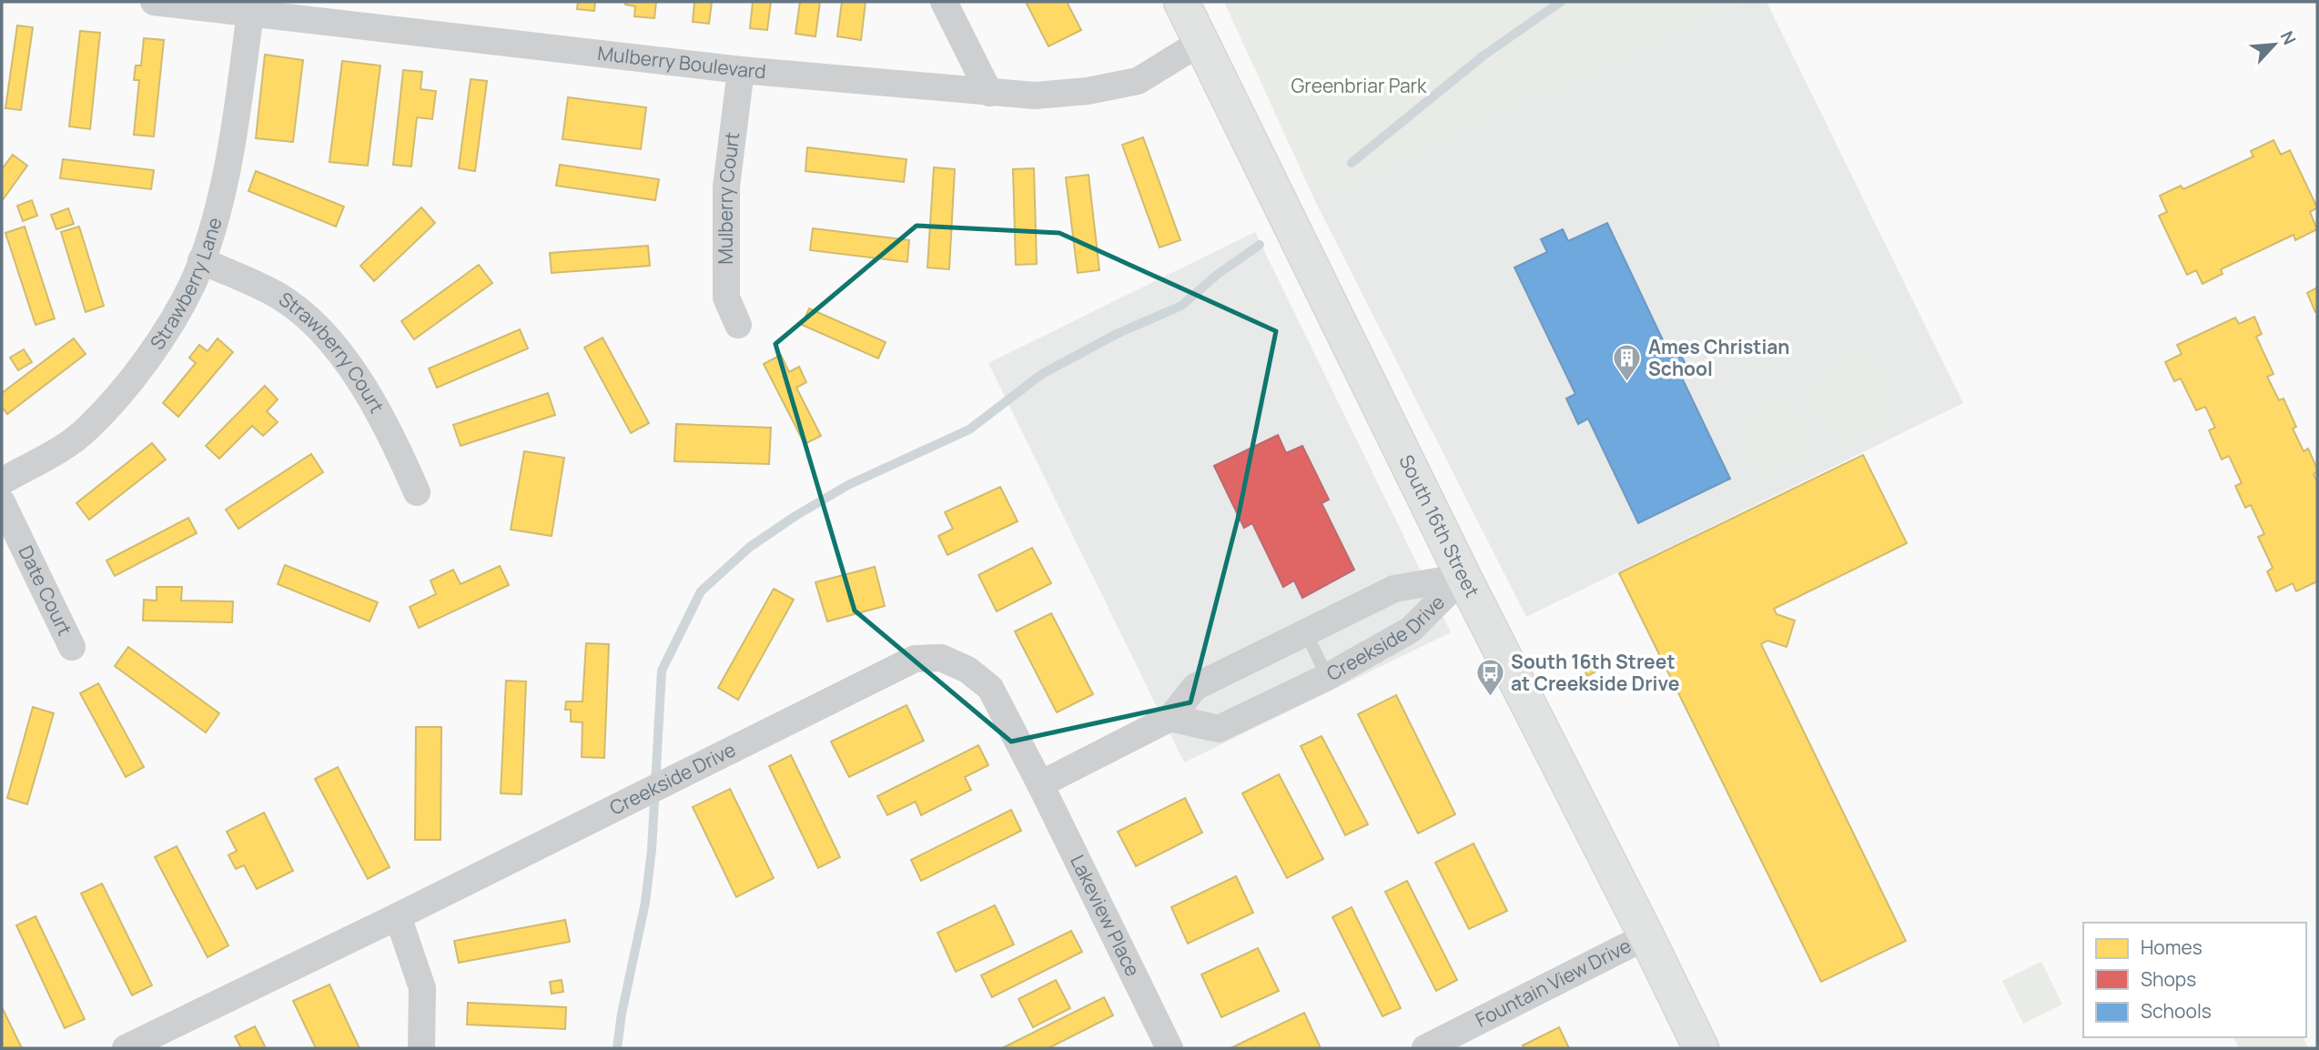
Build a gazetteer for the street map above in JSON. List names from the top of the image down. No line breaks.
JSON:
{"streets":{"main road":["South 16th Street"],"street":["Mulberry Boulevard","Mulberry Court","Strawberry Lane","Strawberry Court","Date Court","Creekside Drive","Lakeview Place","Fountain View Drive"]},"crossings":[["Mulberry Boulevard","Mulberry Court"],["Mulberry Boulevard","Strawberry Lane"],["Mulberry Boulevard","South 16th Street"],["Strawberry Lane","Strawberry Court"],["South 16th Street","Creekside Drive"],["South 16th Street","Fountain View Drive"],["Creekside Drive","Lakeview Place"]],"parks":["Greenbriar Park"],"places":{"building":["Ames Christian School"],"bus stop":["South 16th Street at Creekside Drive"]},"legend":["Homes","Shops","Schools"],"north":"top right"}
